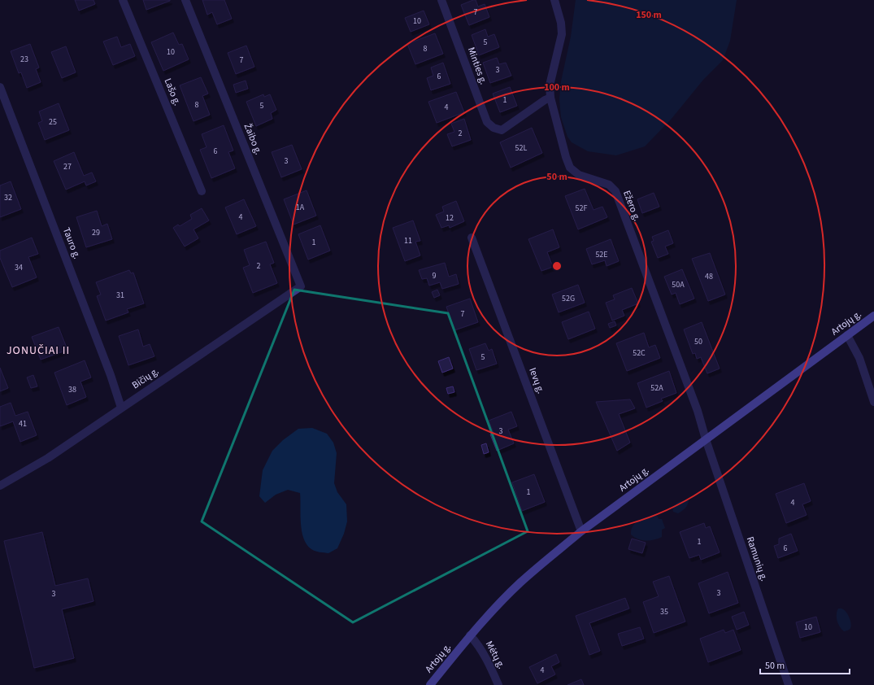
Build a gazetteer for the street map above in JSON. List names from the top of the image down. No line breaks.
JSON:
{"streets":{"main road":["Artojų g."],"street":["Minties g.","Lašo g.","Žaibo g.","Ežero g.","Tauro g.","Bičių g.","Ievų g.","Ramunių g.","Mėtų g."]},"crossings":[["Minties g.","Ežero g."],["Žaibo g.","Bičių g."],["Ežero g.","Artojų g."],["Ežero g.","Ramunių g."],["Tauro g.","Bičių g."],["Artojų g.","Ievų g."],["Artojų g.","Ramunių g."],["Artojų g.","Mėtų g."]],"districts":["JONUČIAI II"],"house_numbers":["7","10","5","8","10","23","7","3","6","1","8","5","4","25","2","52L","6","3","27","32","1A","52F","4","12","29","11","1","52E","2","34","9","48","50A","31","52G","7","50","52C","5","52A","38","41","3","1","4","1","6","3","3","35","10","4"],"scale_bar":"50 m","rings":["150 m","100 m","50 m"]}
